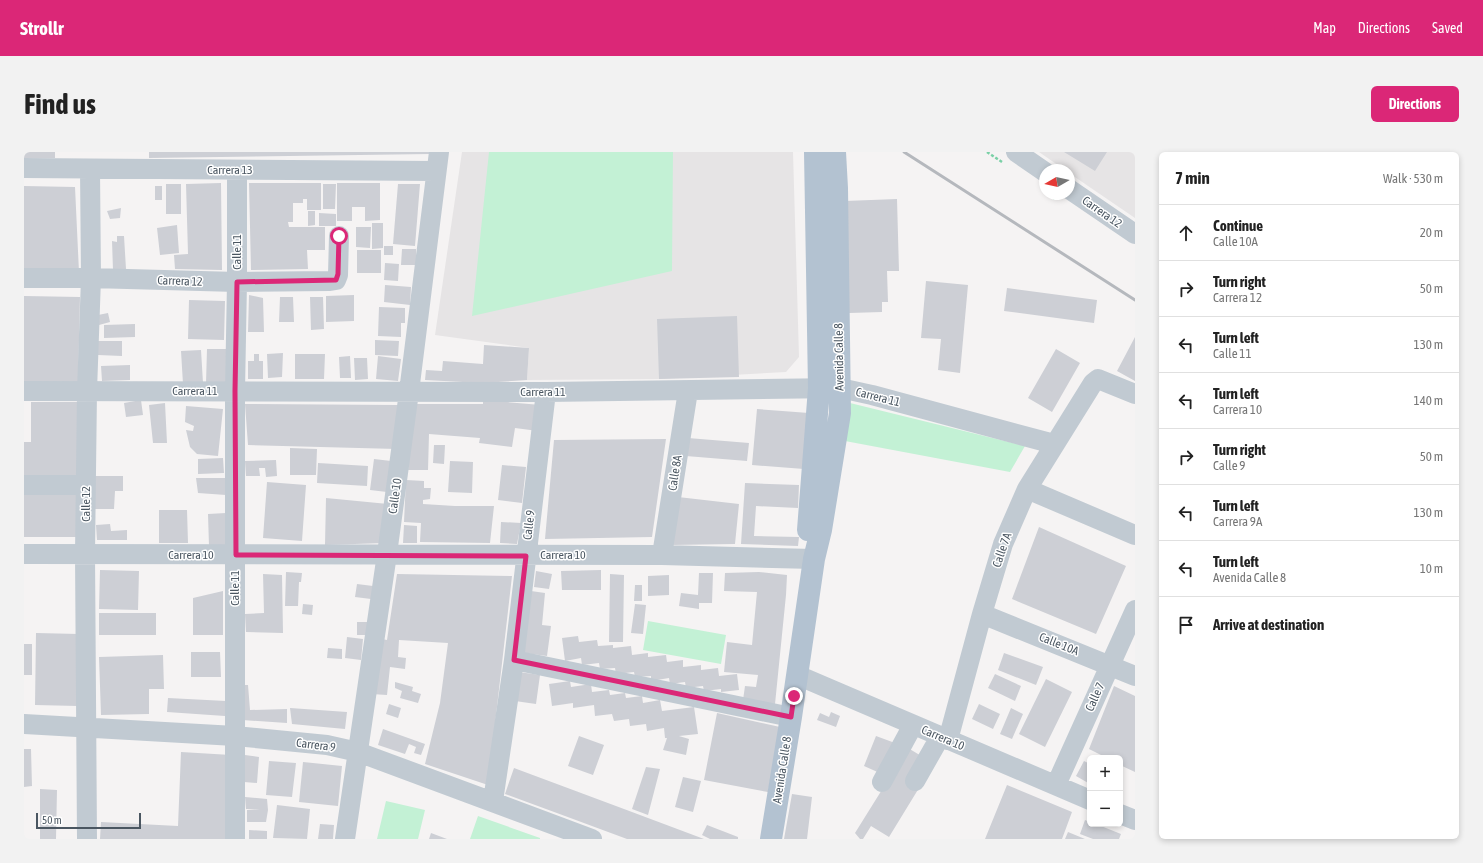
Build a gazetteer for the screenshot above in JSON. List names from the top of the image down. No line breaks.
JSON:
{"streets":{"main road":["Avenida Calle 8"],"street":["Carrera 13","Carrera 12","Calle 11","Carrera 11","Calle 8A","Calle 10","Calle 12","Calle 9","Calle 7A","Carrera 10","Calle 10A","Calle 7","Carrera 9"]},"crossings":[["Carrera 13","Calle 11"],["Carrera 13","Calle 10"],["Carrera 13","Calle 12"],["Carrera 12","Calle 11"],["Carrera 12","Calle 12"],["Calle 11","Carrera 11"],["Calle 11","Carrera 10"],["Calle 11","Carrera 9"],["Avenida Calle 8","Carrera 11"],["Avenida Calle 8","Carrera 10"],["Carrera 11","Calle 8A"],["Carrera 11","Calle 10"],["Carrera 11","Calle 12"],["Carrera 11","Calle 9"],["Carrera 11","Calle 7A"],["Calle 8A","Carrera 10"],["Calle 10","Carrera 10"],["Calle 10","Carrera 9"],["Calle 12","Carrera 10"],["Calle 12","Carrera 9"],["Calle 9","Carrera 10"],["Calle 9","Carrera 9"],["Calle 7A","Carrera 10"],["Calle 7A","Calle 10A"],["Carrera 10","Calle 7"],["Calle 10A","Calle 7"]],"scale_bar":"50 m","north":"left","page":{"header":"Strollr","nav":["Map","Directions","Saved"],"buttons":"Directions","title":"Find us","heading":["7 min","Walk · 530 m"],"list":[["Continue","Calle 10A","20 m"],["Turn right","Carrera 12","50 m"],["Turn left","Calle 11","130 m"],["Turn left","Carrera 10","140 m"],["Turn right","Calle 9","50 m"],["Turn left","Carrera 9A","130 m"],["Turn left","Avenida Calle 8","10 m"],"Arrive at destination"],"map_buttons":["+","−"],"scale":"50 m"}}
